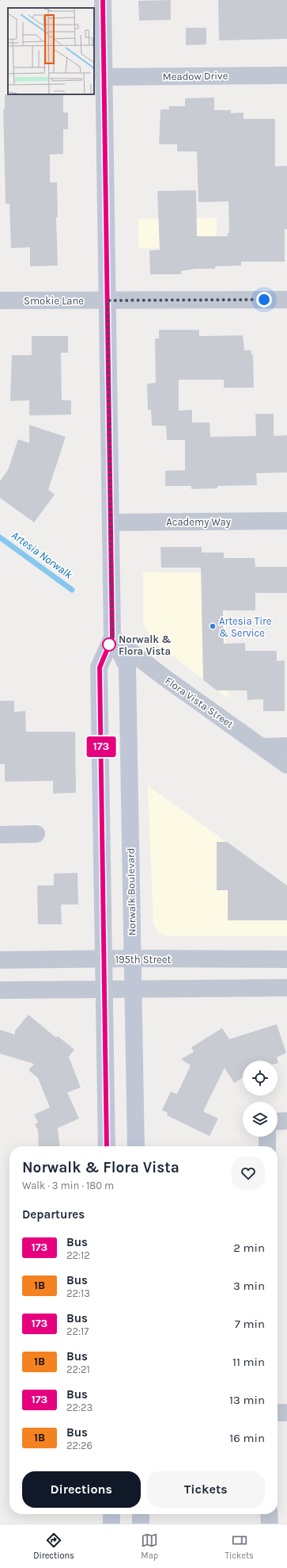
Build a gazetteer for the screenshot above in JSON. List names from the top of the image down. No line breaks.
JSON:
{"streets":{"main road":["Norwalk Boulevard"],"street":["Meadow Drive","Smokie Lane","Academy Way","Flora Vista Street","195th Street"]},"crossings":[["Meadow Drive","Norwalk Boulevard"],["Smokie Lane","Norwalk Boulevard"],["Academy Way","Norwalk Boulevard"],["Flora Vista Street","Norwalk Boulevard"],["Norwalk Boulevard","195th Street"]],"water":["Artesia Norwalk"],"places":["Artesia Tire & Service","Norwalk & Flora Vista"],"lines":["bus line 173"],"page":{"on_map":"173","heading":[["Norwalk & Flora Vista","Walk · 3 min · 180 m"],"Departures"],"list":[{"mark":"173","name":"Bus","note":"22:12","value":"2 min"},{"mark":"1B","name":"Bus","note":"22:13","value":"3 min"},{"mark":"173","name":"Bus","note":"22:17","value":"7 min"},{"mark":"1B","name":"Bus","note":"22:21","value":"11 min"},{"mark":"173","name":"Bus","note":"22:23","value":"13 min"},{"mark":"1B","name":"Bus","note":"22:26","value":"16 min"}],"buttons":["Directions","Tickets"],"tabs":["Directions","Map","Tickets"]}}
